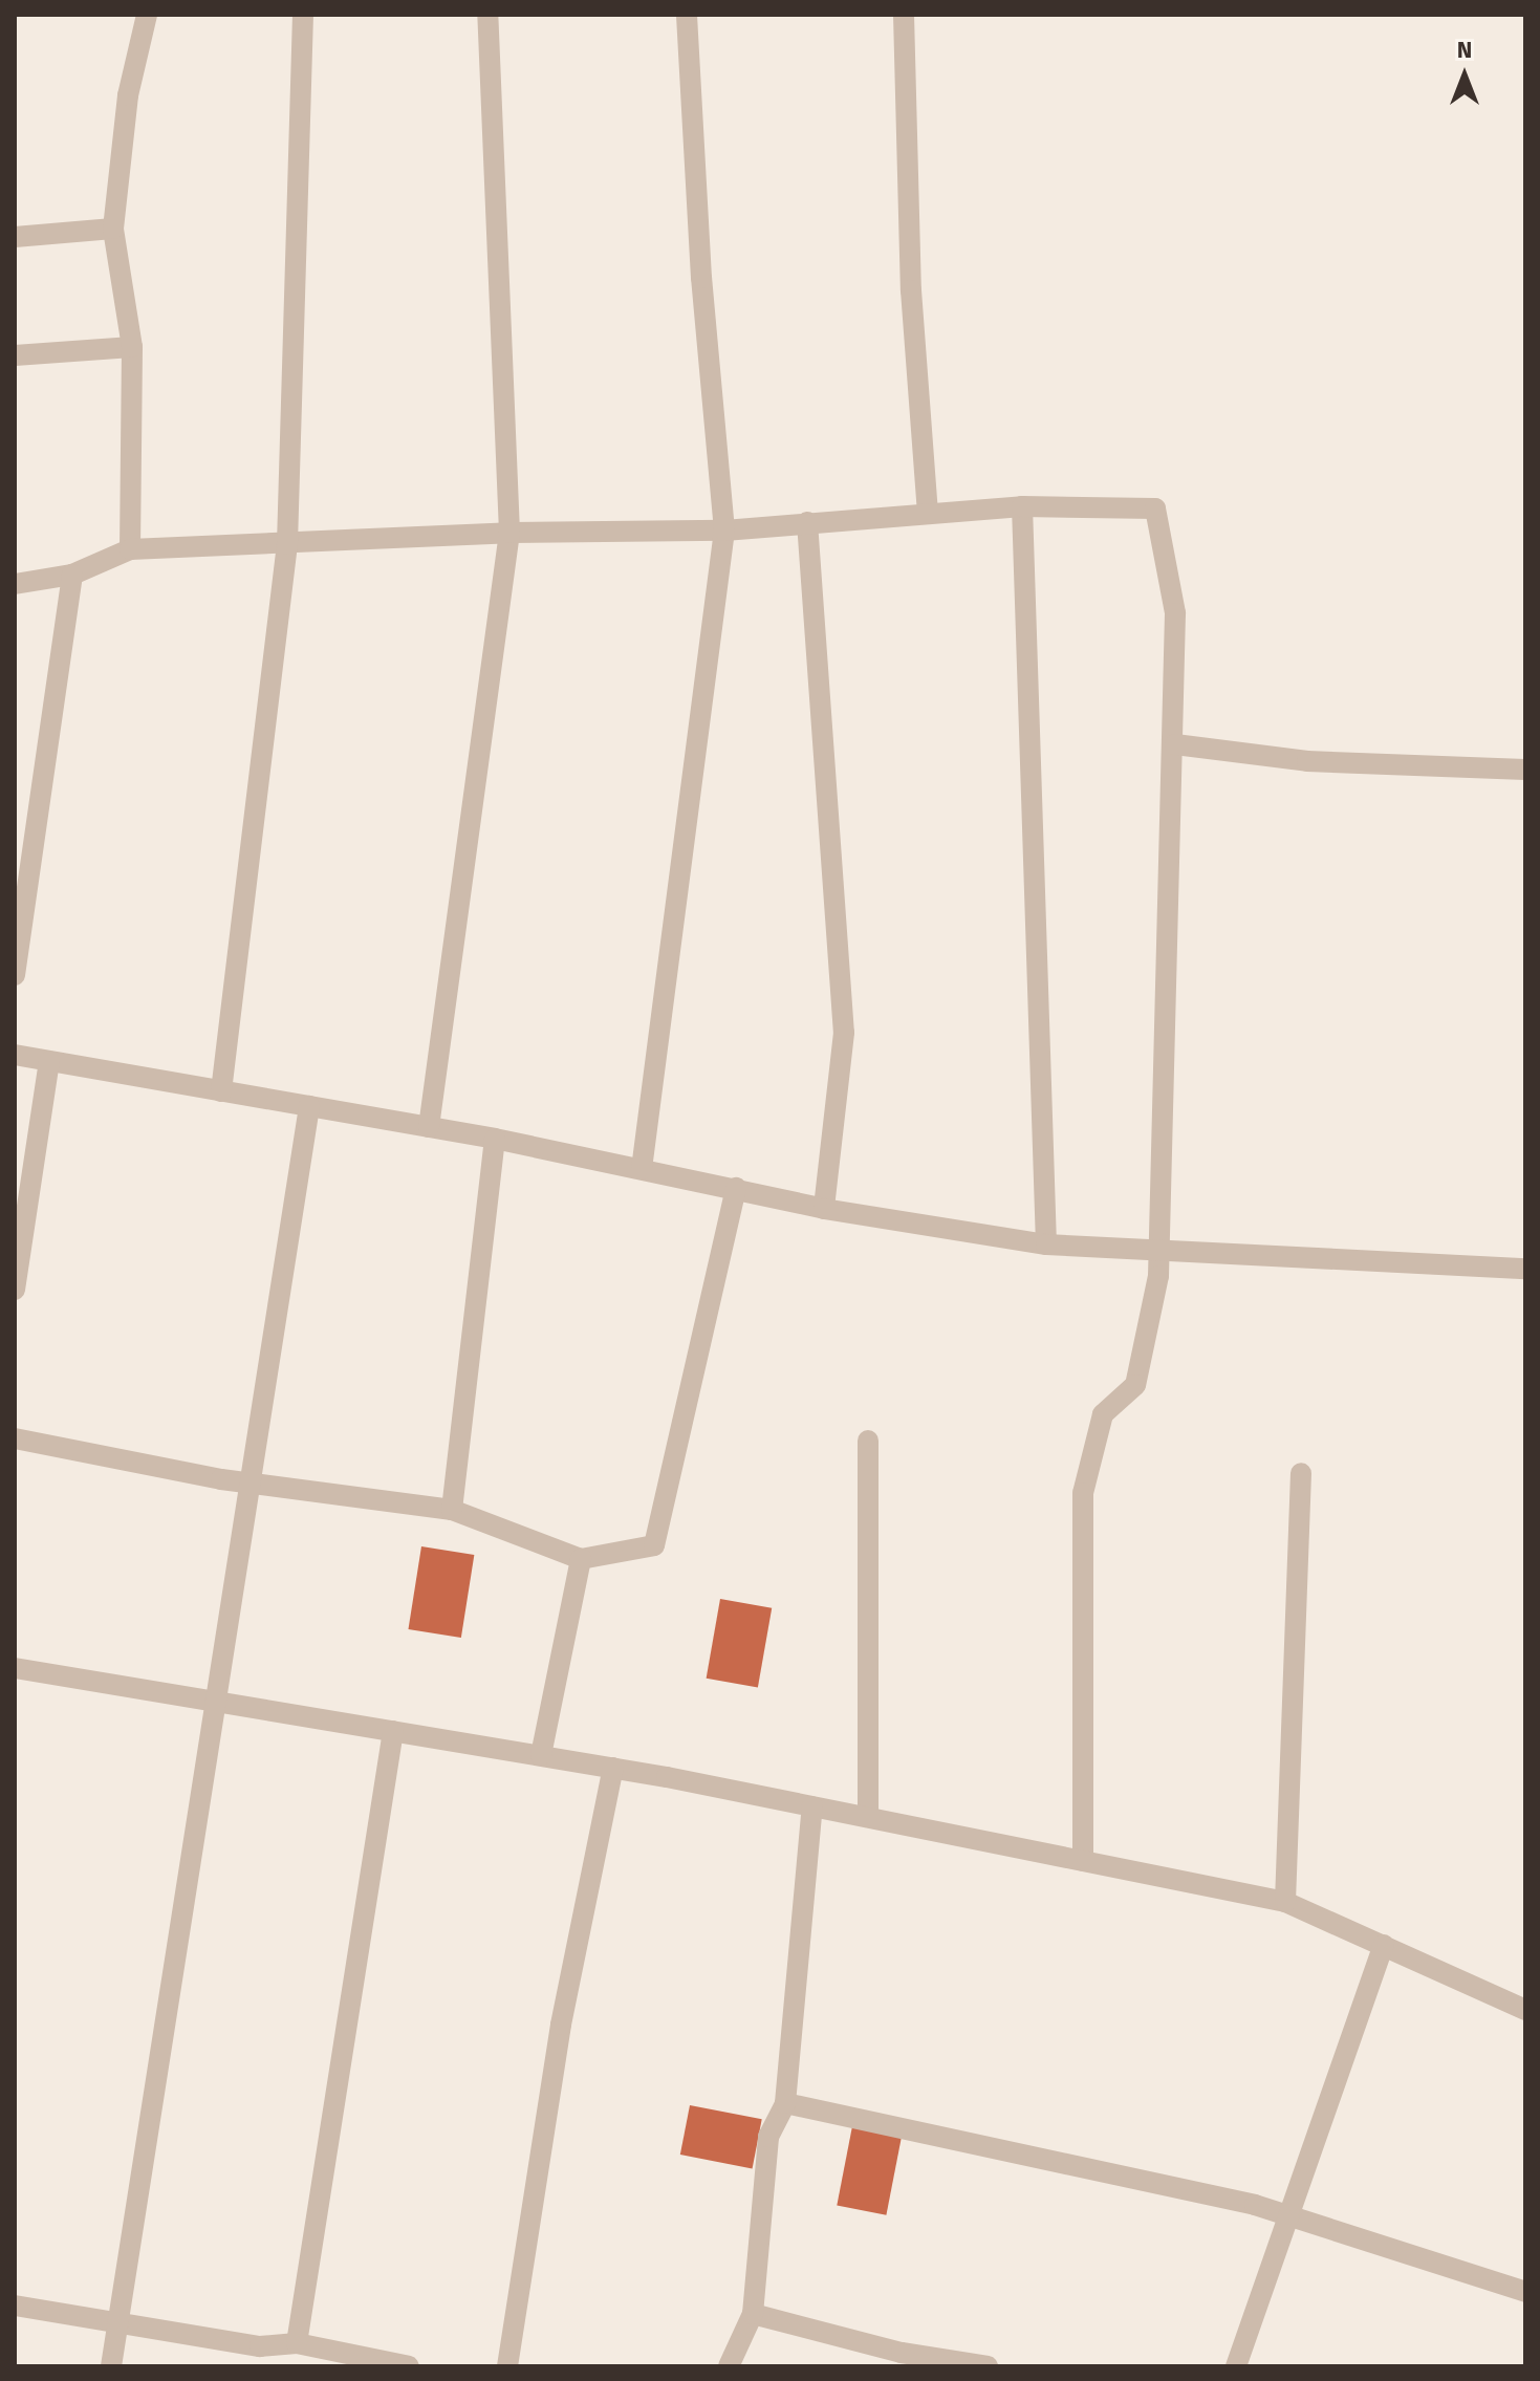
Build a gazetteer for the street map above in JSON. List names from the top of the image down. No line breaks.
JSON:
{"north":"top"}
